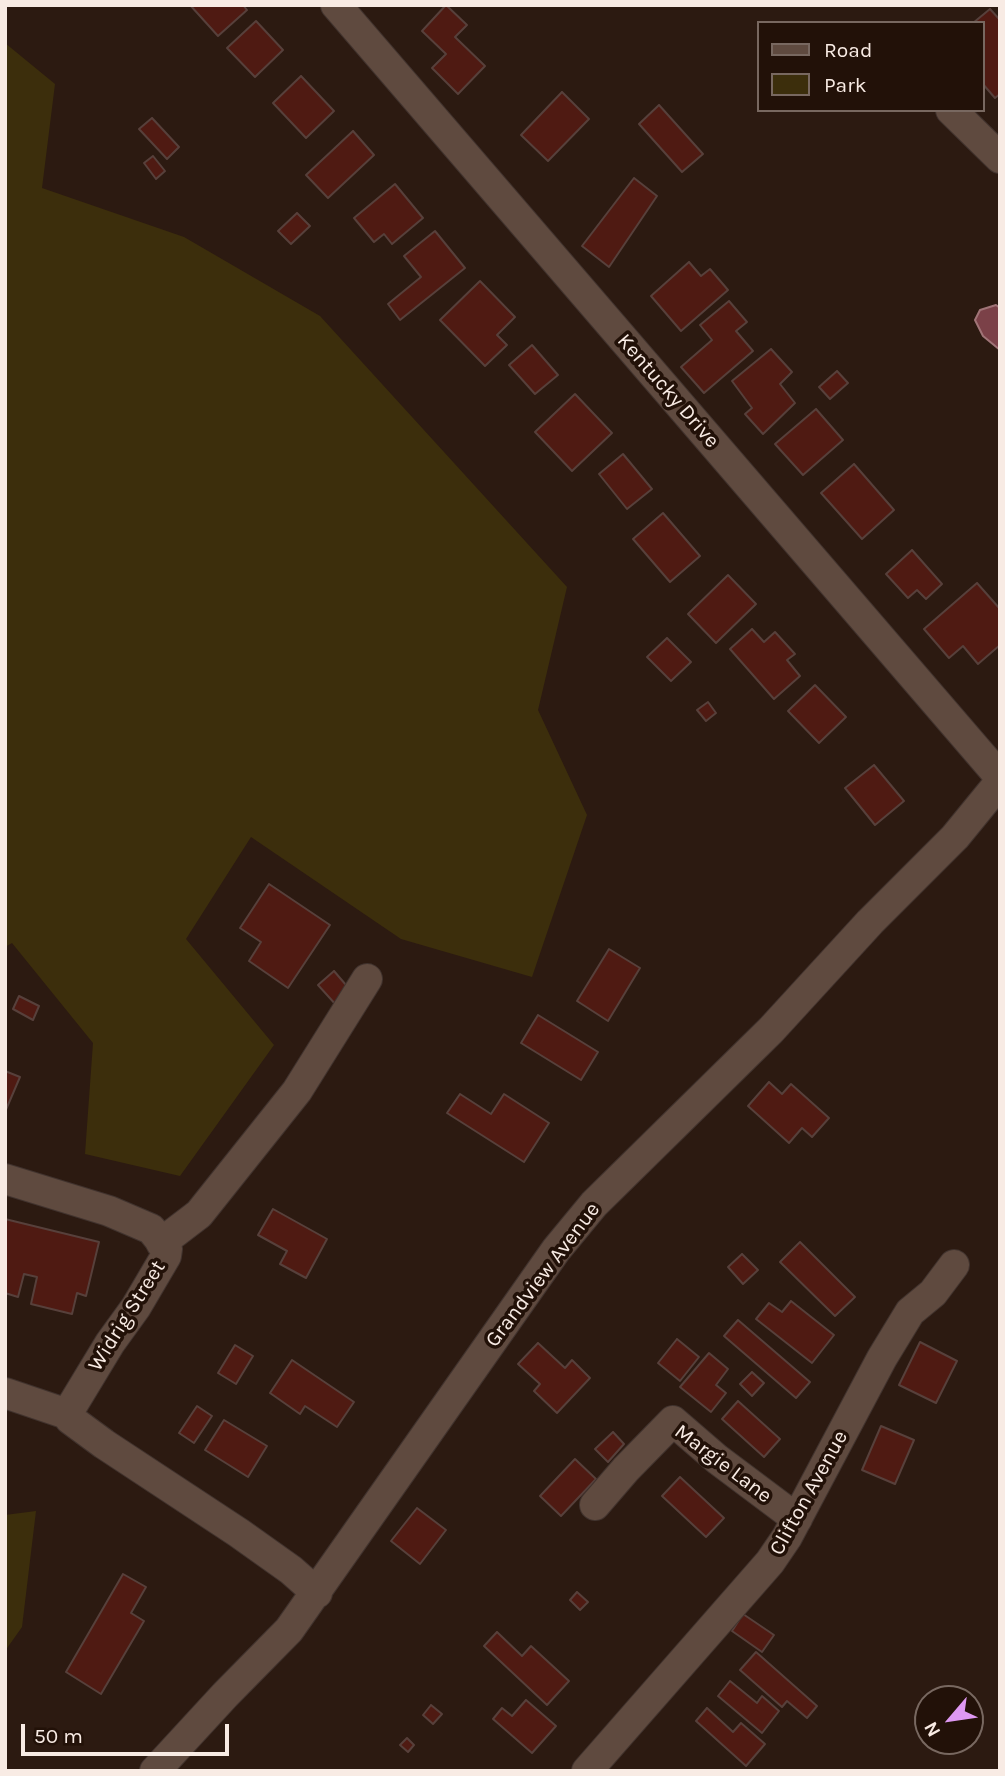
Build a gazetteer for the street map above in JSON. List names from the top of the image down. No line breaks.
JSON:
{"streets":{"street":["Kentucky Drive","Grandview Avenue","Widrig Street","Margie Lane","Clifton Avenue"]},"crossings":[["Kentucky Drive","Grandview Avenue"],["Margie Lane","Clifton Avenue"]],"legend":["Road","Park"],"scale_bar":"50 m","north":"bottom left"}
